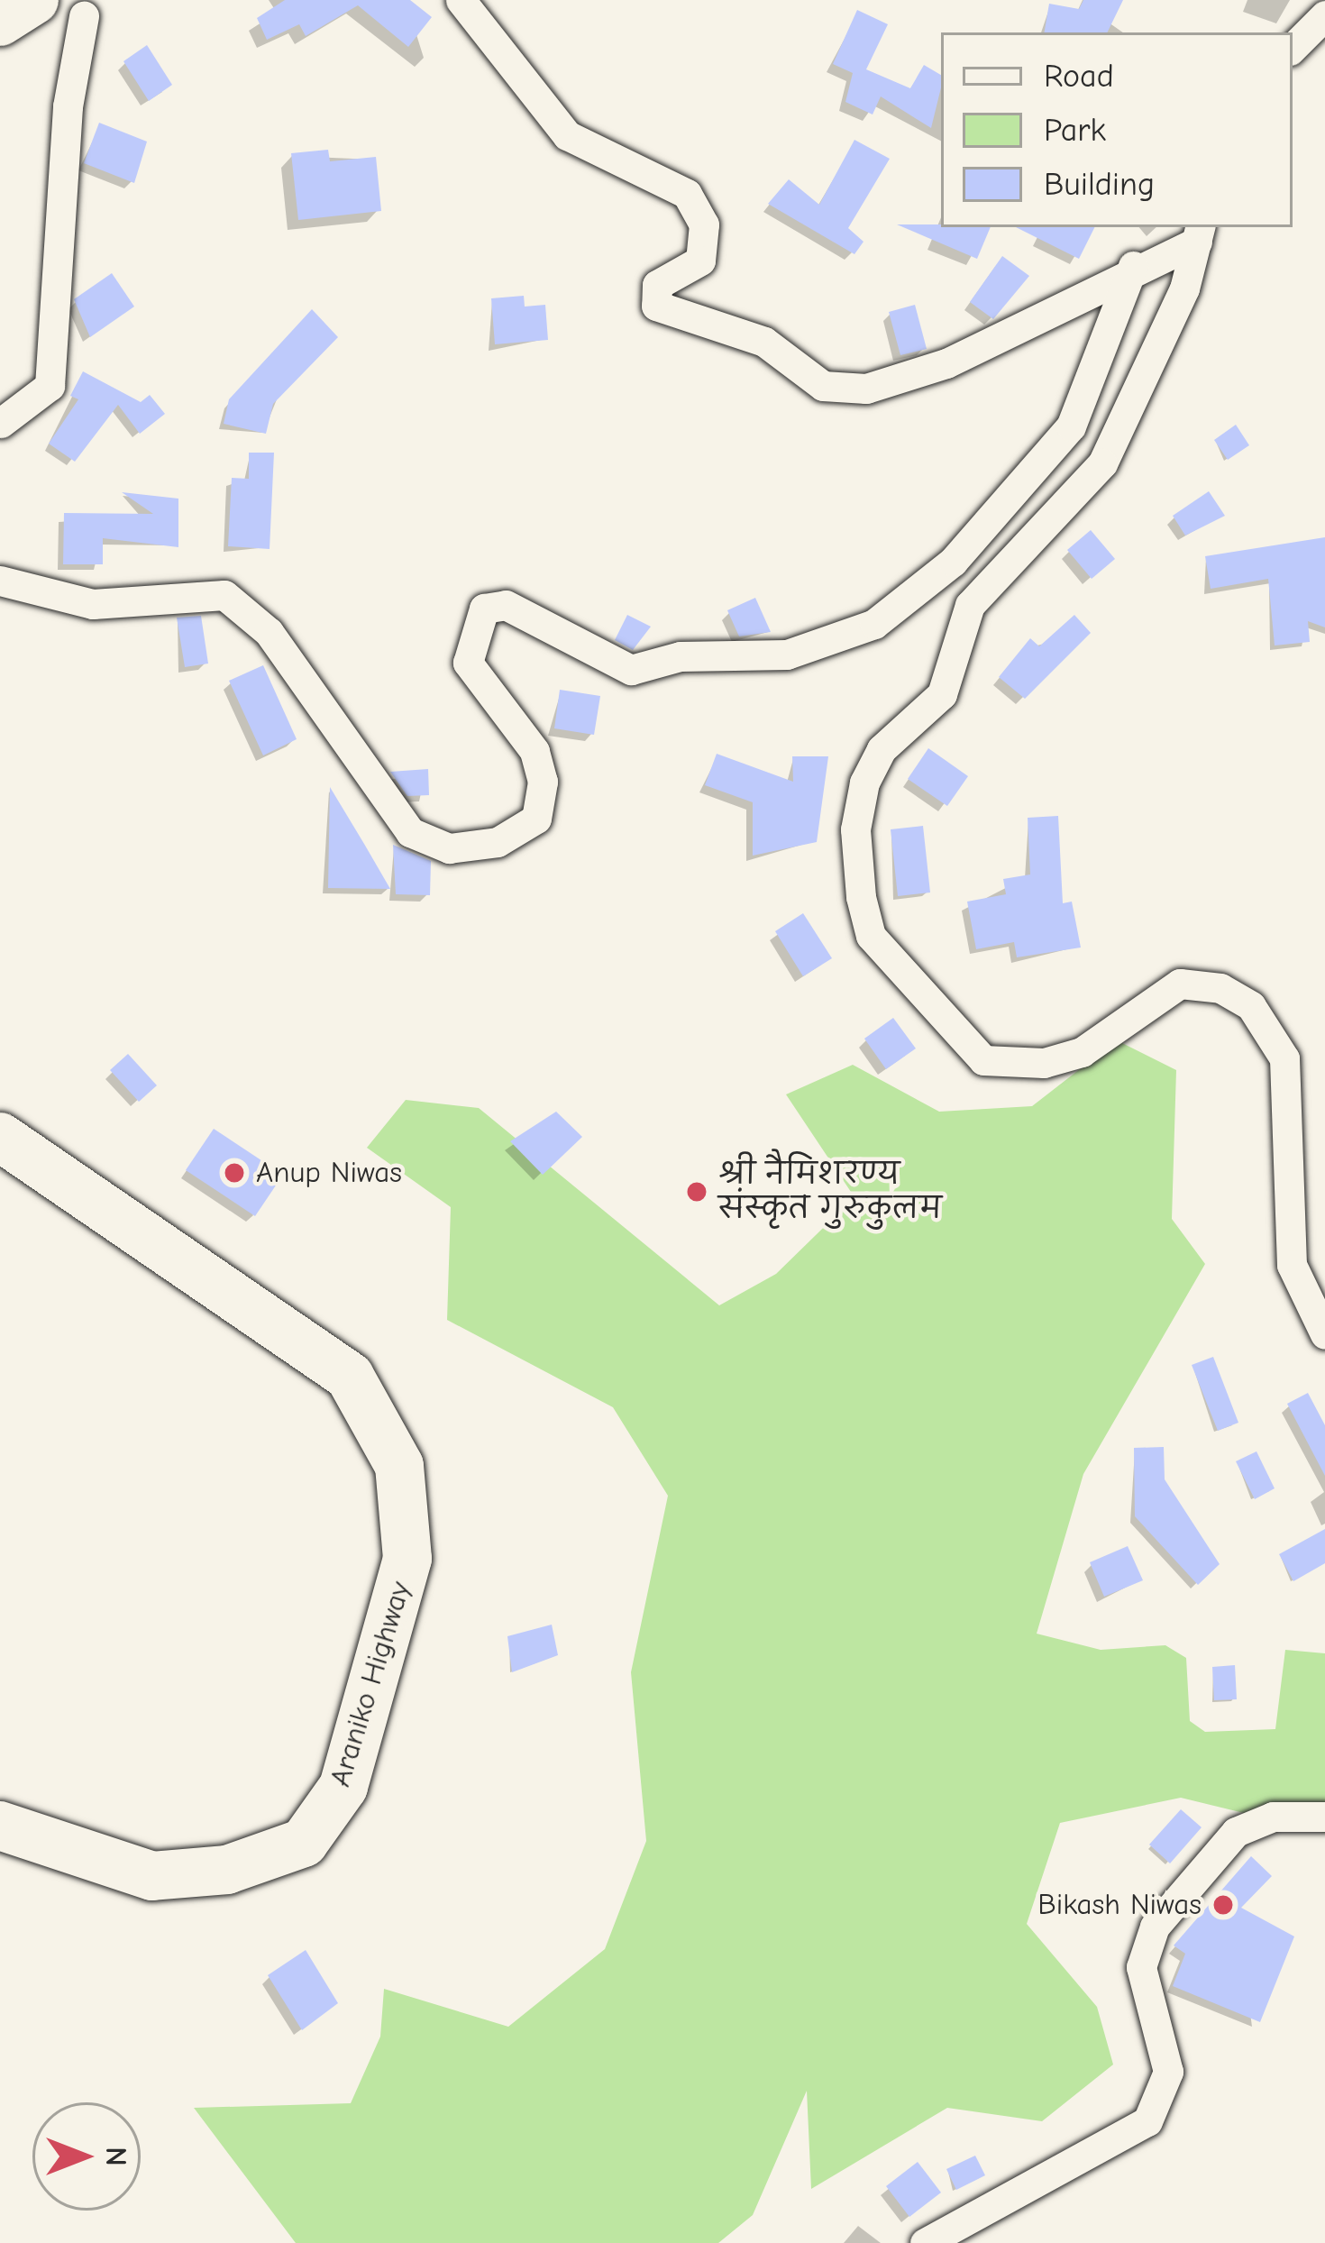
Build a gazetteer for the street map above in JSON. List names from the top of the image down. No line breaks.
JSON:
{"streets":{"highway":["Araniko Highway"]},"places":["Anup Niwas","श्री नैमिशरण्य संस्कृत गुरुकुलम","Bikash Niwas"],"legend":["Road","Park","Building"],"north":"right"}
